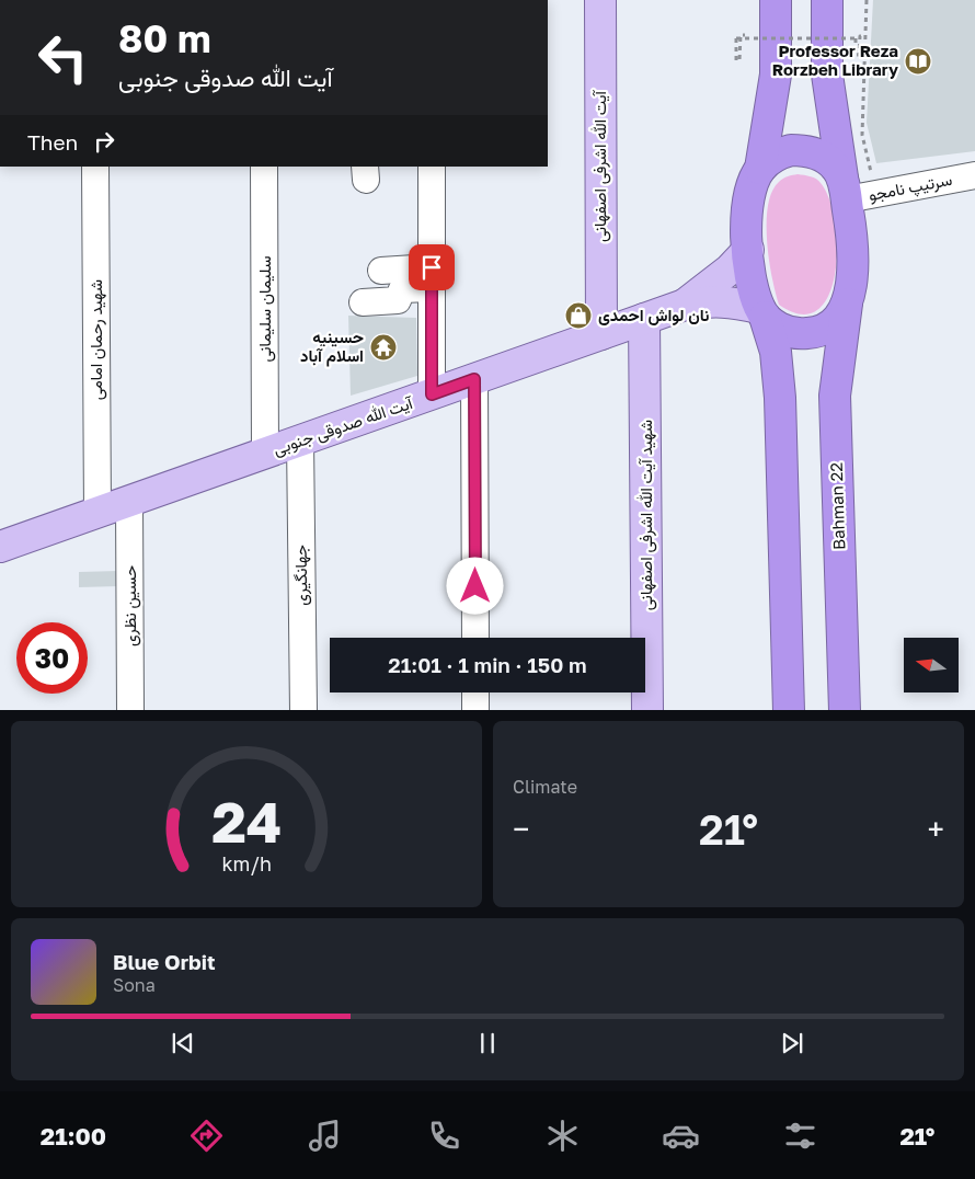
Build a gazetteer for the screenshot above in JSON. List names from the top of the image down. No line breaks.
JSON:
{"streets":{"highway":["Bahman 22"],"main road":["آیت الله اشرفی اصفهانی","آیت الله صدوقی جنوبی","شهید آیت الله اشرفی اصفهانی"],"street":["سرتیپ نامجو","سلیمان سلیمانی","شهید رحمان امامی","جهانگیری","حسین نظری"]},"crossings":[["آیت الله اشرفی اصفهانی","آیت الله صدوقی جنوبی"],["سرتیپ نامجو","Bahman 22"],["سلیمان سلیمانی","آیت الله صدوقی جنوبی"],["شهید رحمان امامی","آیت الله صدوقی جنوبی"],["آیت الله صدوقی جنوبی","شهید آیت الله اشرفی اصفهانی"],["آیت الله صدوقی جنوبی","جهانگیری"],["آیت الله صدوقی جنوبی","حسین نظری"]],"places":{"library":["Professor Reza Rorzbeh Library"],"shop":["نان لواش احمدی"],"temple":["حسینیه اسلام آباد"]},"north":"left","page":{"turn":["80 m","آیت الله صدوقی جنوبی"],"then":"Then","limit":"30","trip":"21:01 · 1 min · 150 m","tile":"Climate","heat":["−","21°","+"],"song":["Blue Orbit","Sona"],"tabs":["21:00","21°"],"gauge":["24","km/h"]}}
